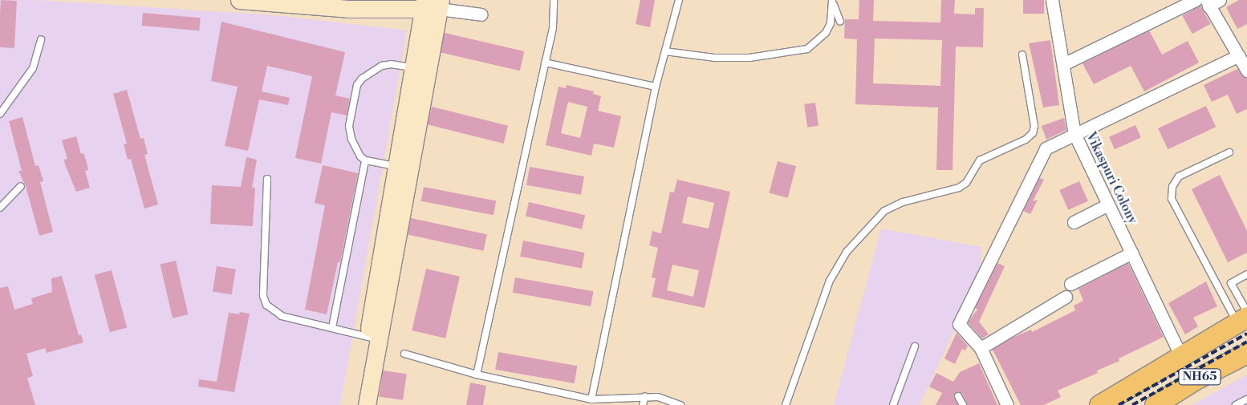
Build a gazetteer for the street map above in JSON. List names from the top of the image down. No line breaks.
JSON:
{"streets":{"highway":["NH65"],"street":["Vikaspuri Colony"]},"crossings":[["Vikaspuri Colony","NH65"]]}
